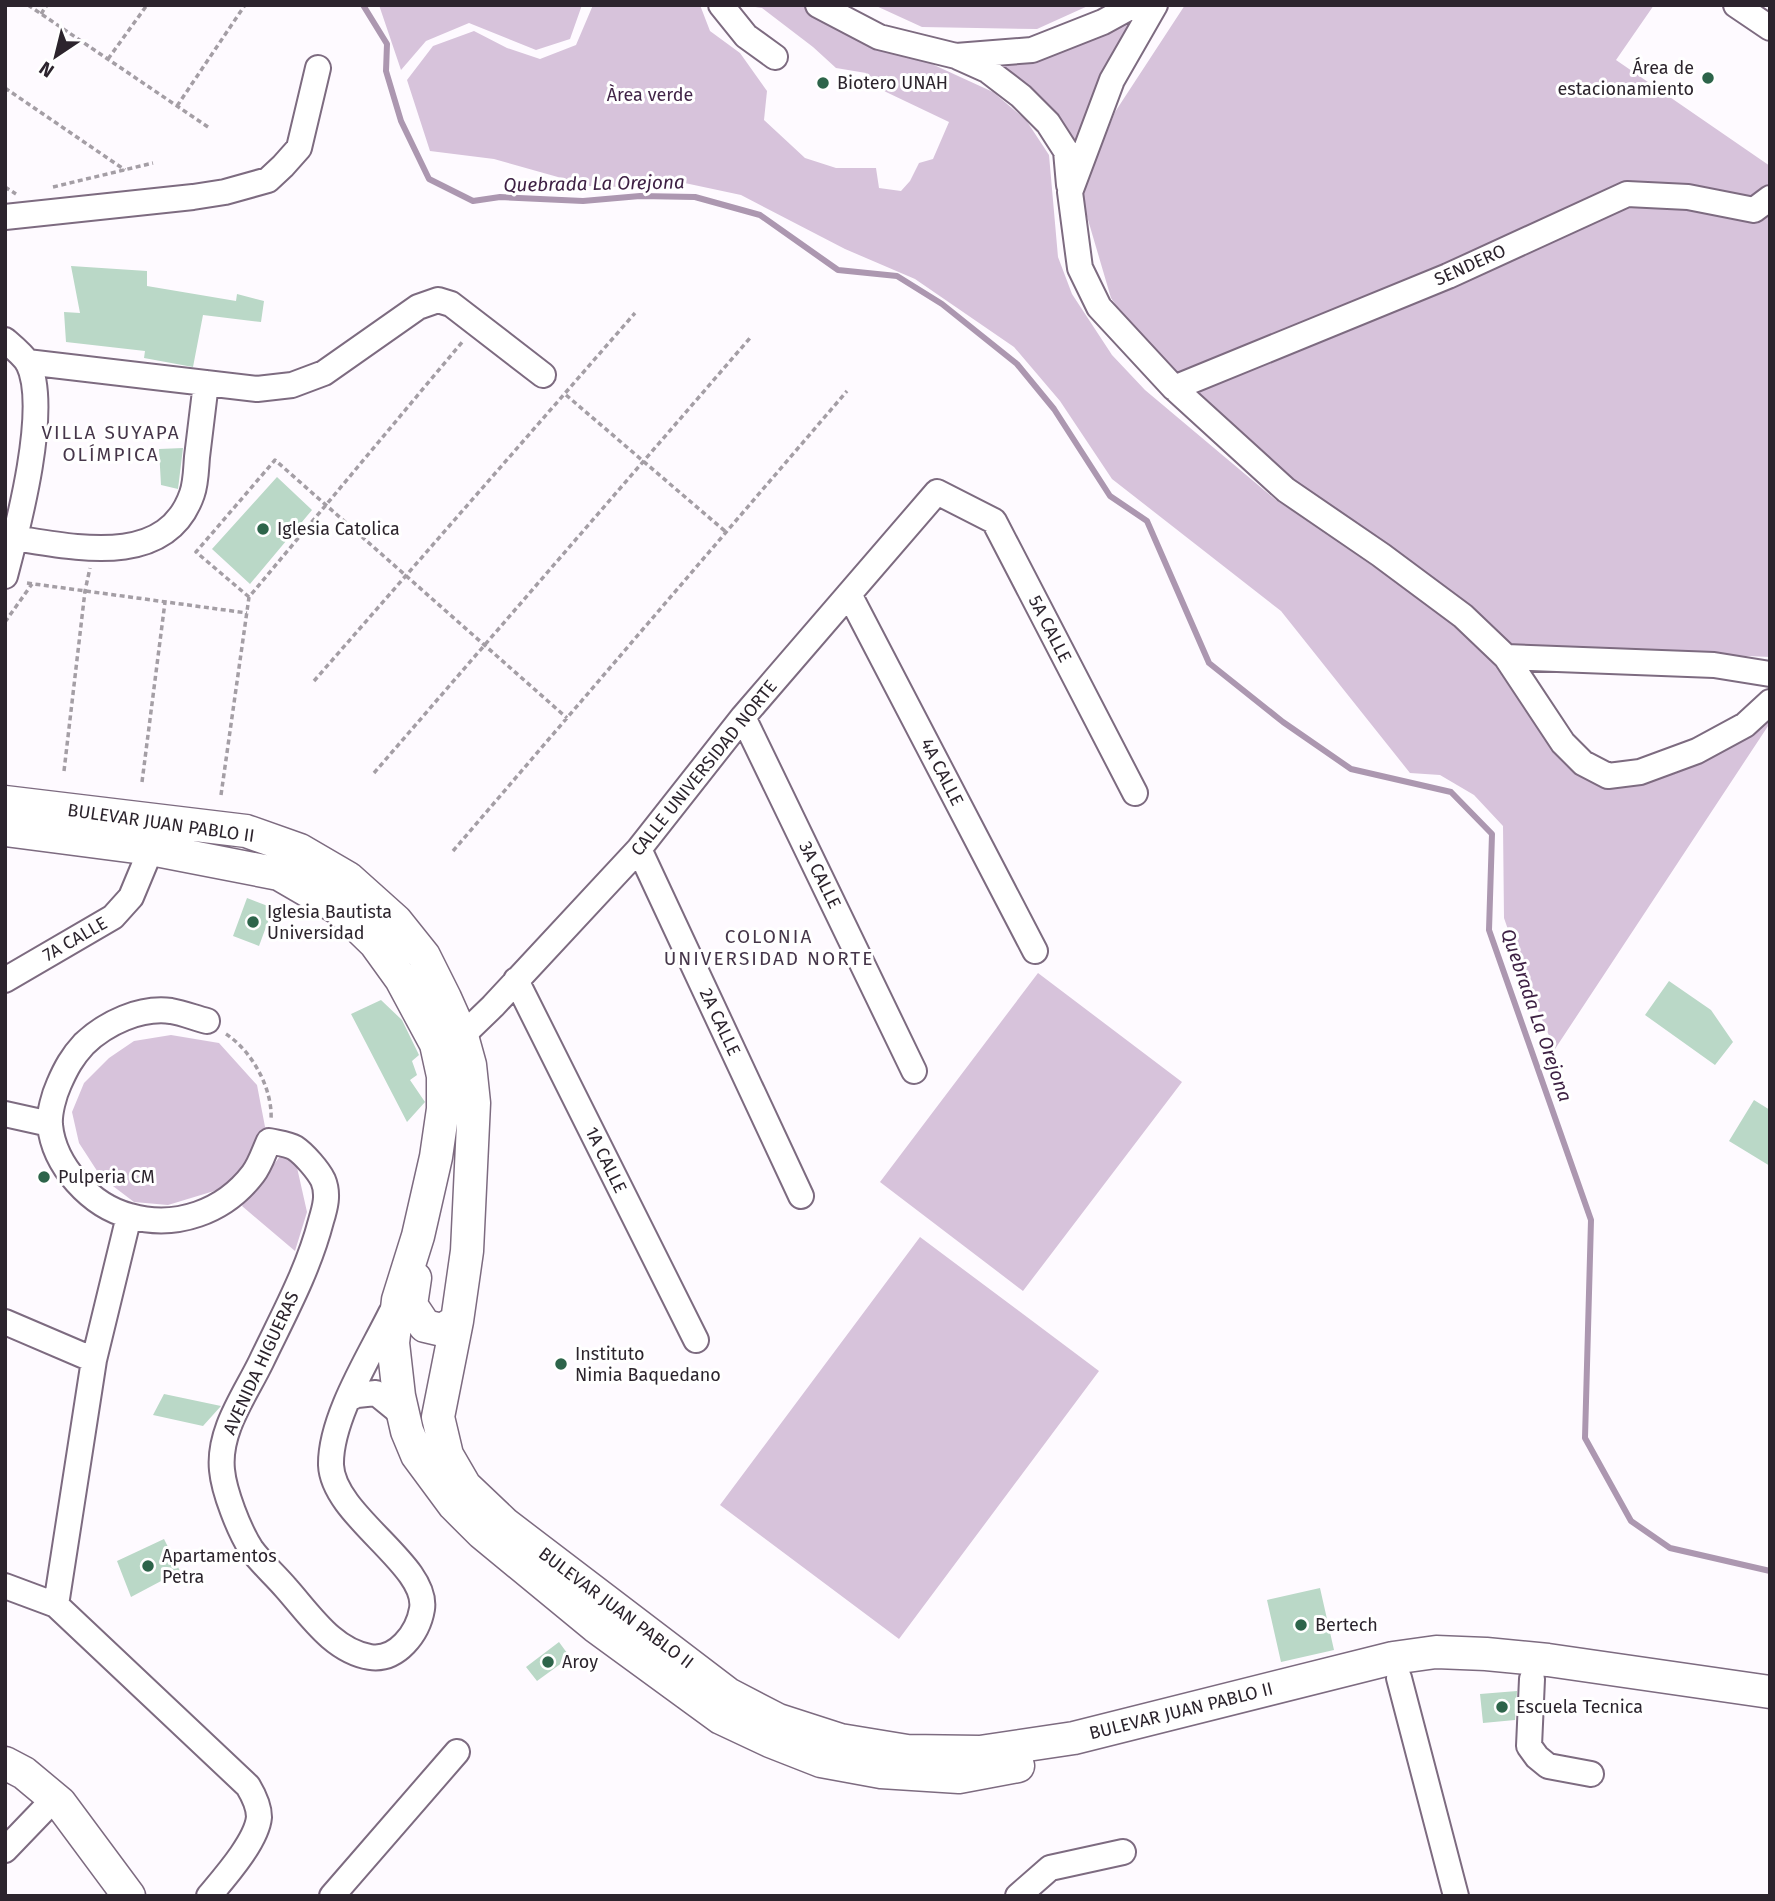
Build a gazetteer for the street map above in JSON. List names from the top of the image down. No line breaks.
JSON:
{"streets":{"main road":["BULEVAR JUAN PABLO II"],"street":["SENDERO","5A CALLE","CALLE UNIVERSIDAD NORTE","4A CALLE","3A CALLE","7A CALLE","2A CALLE","1A CALLE","AVENIDA HIGUERAS"]},"crossings":[["5A CALLE","CALLE UNIVERSIDAD NORTE"],["CALLE UNIVERSIDAD NORTE","4A CALLE"],["CALLE UNIVERSIDAD NORTE","BULEVAR JUAN PABLO II"],["CALLE UNIVERSIDAD NORTE","3A CALLE"],["CALLE UNIVERSIDAD NORTE","2A CALLE"],["CALLE UNIVERSIDAD NORTE","1A CALLE"],["BULEVAR JUAN PABLO II","7A CALLE"],["BULEVAR JUAN PABLO II","AVENIDA HIGUERAS"]],"districts":["VILLA SUYAPA OLÍMPICA","COLONIA UNIVERSIDAD NORTE"],"water":["Quebrada La Orejona"],"parks":["Àrea verde"],"places":["Área de estacionamiento","Biotero UNAH","Iglesia Catolica","Iglesia Bautista Universidad","Pulperia CM","Instituto Nimia Baquedano","Apartamentos Petra","Bertech","Aroy","Escuela Tecnica"],"north":"bottom left"}
